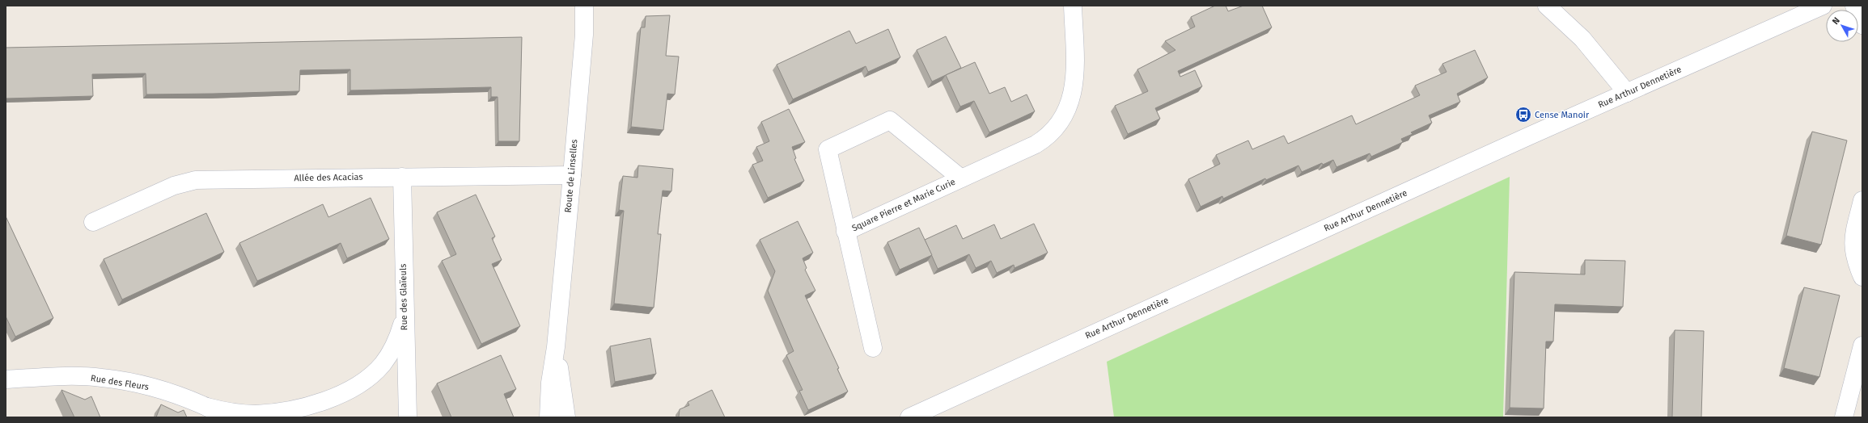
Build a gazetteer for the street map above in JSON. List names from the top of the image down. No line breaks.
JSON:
{"streets":{"street":["Rue Arthur Dennetière","Route de Linselles","Allée des Acacias","Square Pierre et Marie Curie","Rue des Glaïeuls","Rue des Fleurs"]},"crossings":[["Route de Linselles","Allée des Acacias"],["Allée des Acacias","Rue des Glaïeuls"]],"places":{"bus stop":["Cense Manoir"]},"north":"top left"}
